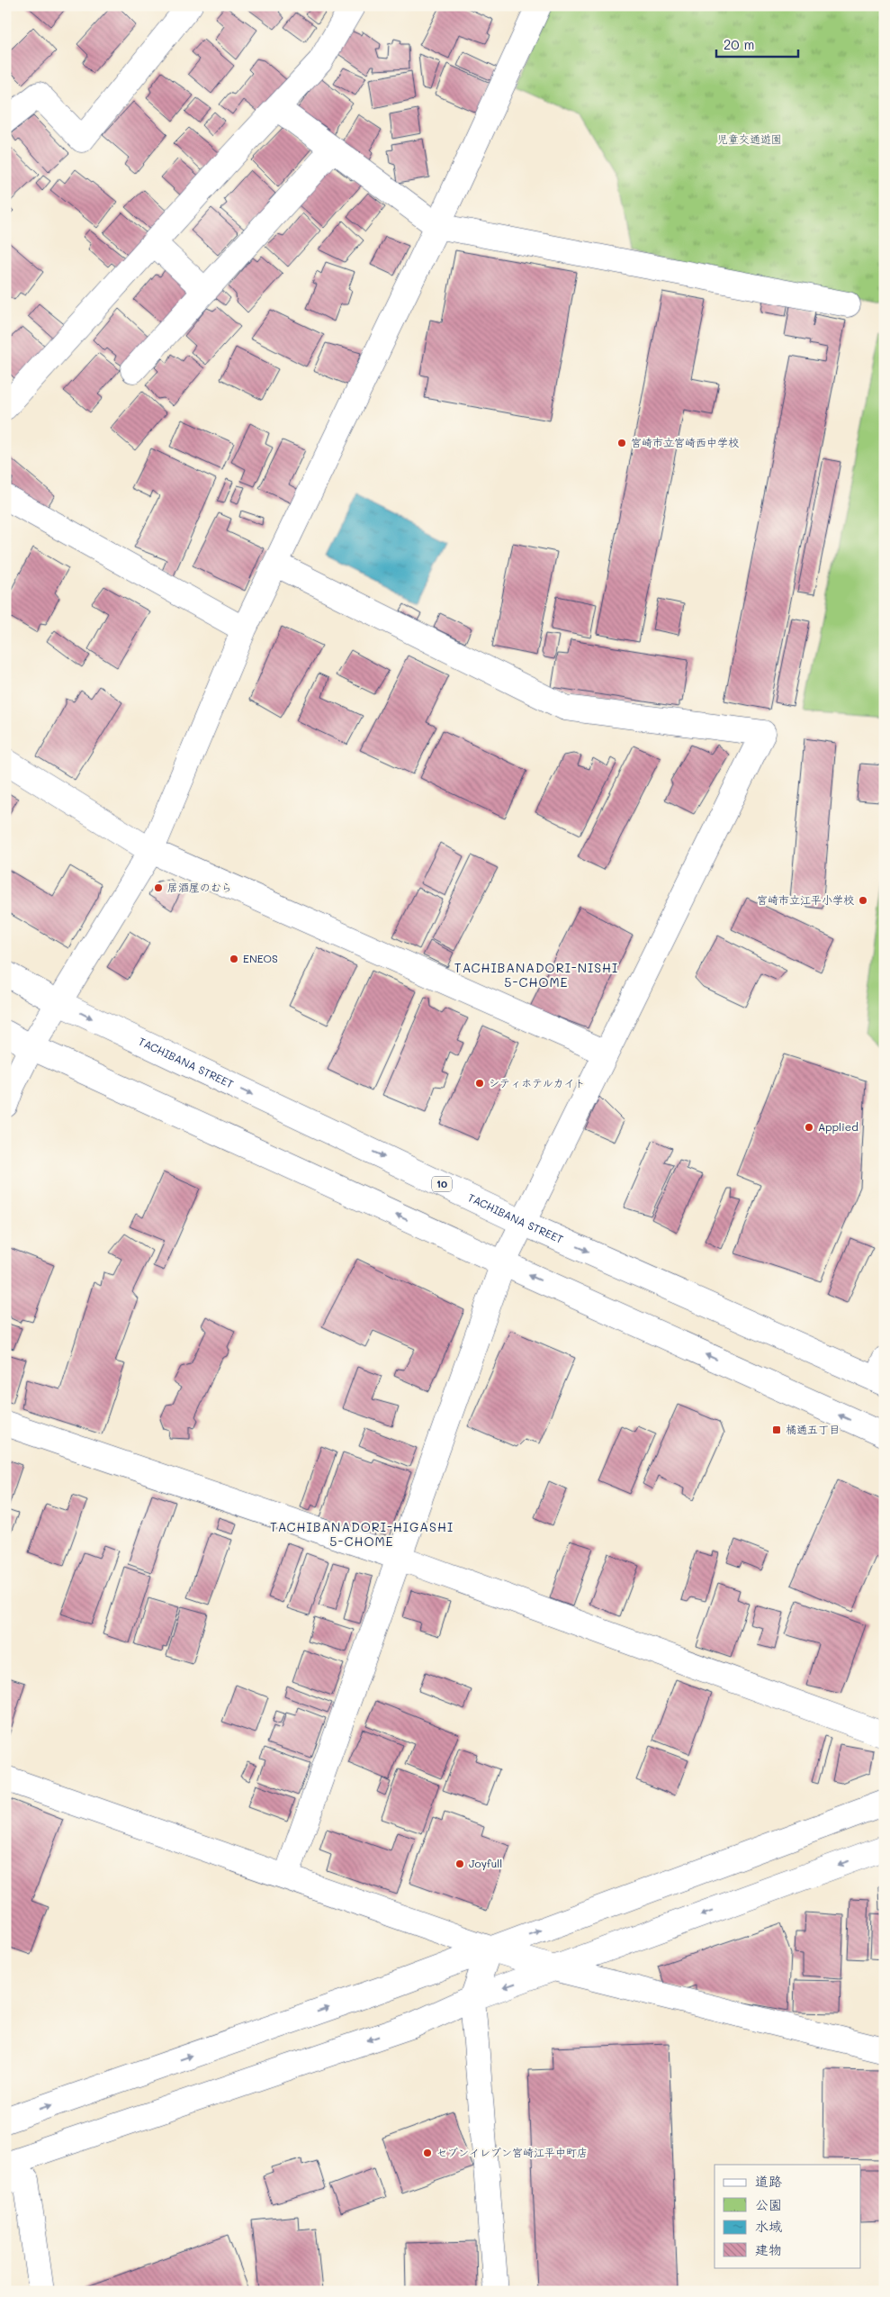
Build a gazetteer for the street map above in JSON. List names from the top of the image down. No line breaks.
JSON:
{"streets":{"main road":["TACHIBANA STREET","10"]},"districts":["TACHIBANADORI-NISHI 5-CHOME","TACHIBANADORI-HIGASHI 5-CHOME"],"parks":["児童交通遊園"],"places":{"other":["宮崎市立宮崎西中学校","居酒屋のむら","宮崎市立江平小学校","ENEOS","シティホテルカイト","Applied","Joyfull","セブンイレブン宮崎江平中町店"],"transit":["橘通五丁目"]},"legend":["道路","公園","水域","建物"],"scale_bar":"20 m"}
